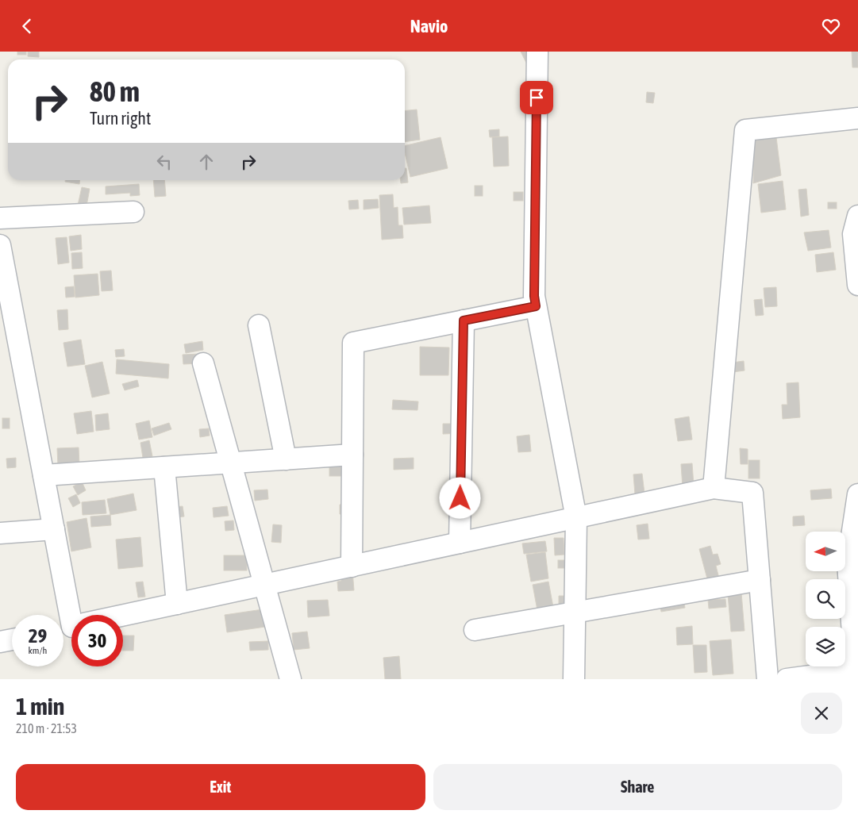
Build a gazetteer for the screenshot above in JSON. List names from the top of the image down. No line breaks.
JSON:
{"north":"left","page":{"header":"Navio","turn":["80 m","Turn right"],"speed":"29 km/h","limit":"30","heading":["1 min","210 m · 21:53"],"buttons":["Exit","Share"]}}
